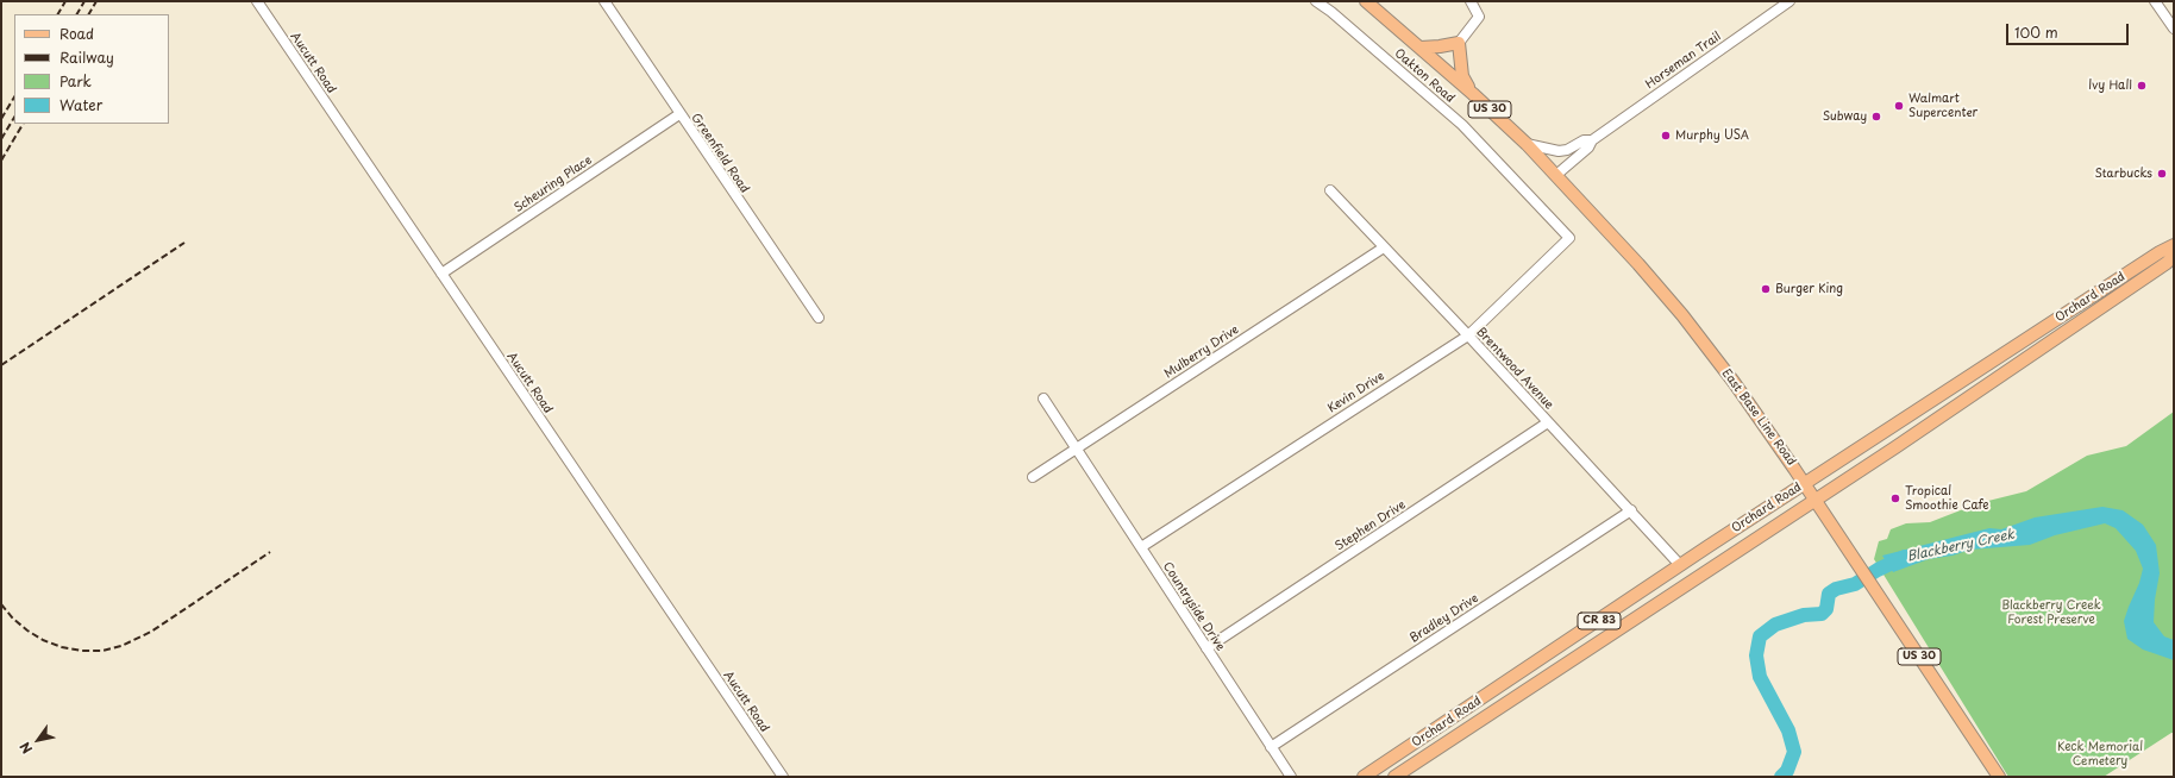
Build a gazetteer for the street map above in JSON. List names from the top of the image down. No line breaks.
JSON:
{"streets":{"main road":["US 30","Orchard Road","East Base Line Road","CR 83"],"street":["Horseman Trail","Aucutt Road","Oakton Road","Greenfield Road","Scheuring Place","Mulberry Drive","Brentwood Avenue","Kevin Drive","Stephen Drive","Countryside Drive","Bradley Drive"]},"crossings":[["Horseman Trail","US 30"],["Horseman Trail","East Base Line Road"],["Aucutt Road","Scheuring Place"],["Oakton Road","Kevin Drive"],["US 30","East Base Line Road"],["Greenfield Road","Scheuring Place"],["Orchard Road","Brentwood Avenue"],["Orchard Road","East Base Line Road"],["Mulberry Drive","Brentwood Avenue"],["Mulberry Drive","Countryside Drive"],["Brentwood Avenue","Kevin Drive"],["Brentwood Avenue","Stephen Drive"],["Brentwood Avenue","Bradley Drive"],["Kevin Drive","Countryside Drive"],["Stephen Drive","Countryside Drive"],["Countryside Drive","Bradley Drive"]],"water":["Blackberry Creek"],"parks":["Blackberry Creek Forest Preserve","Keck Memorial Cemetery"],"places":["Ivy Hall","Walmart Supercenter","Subway","Murphy USA","Starbucks","Burger King","Tropical Smoothie Cafe"],"legend":["Road","Railway","Park","Water"],"scale_bar":"100 m","north":"bottom left"}
